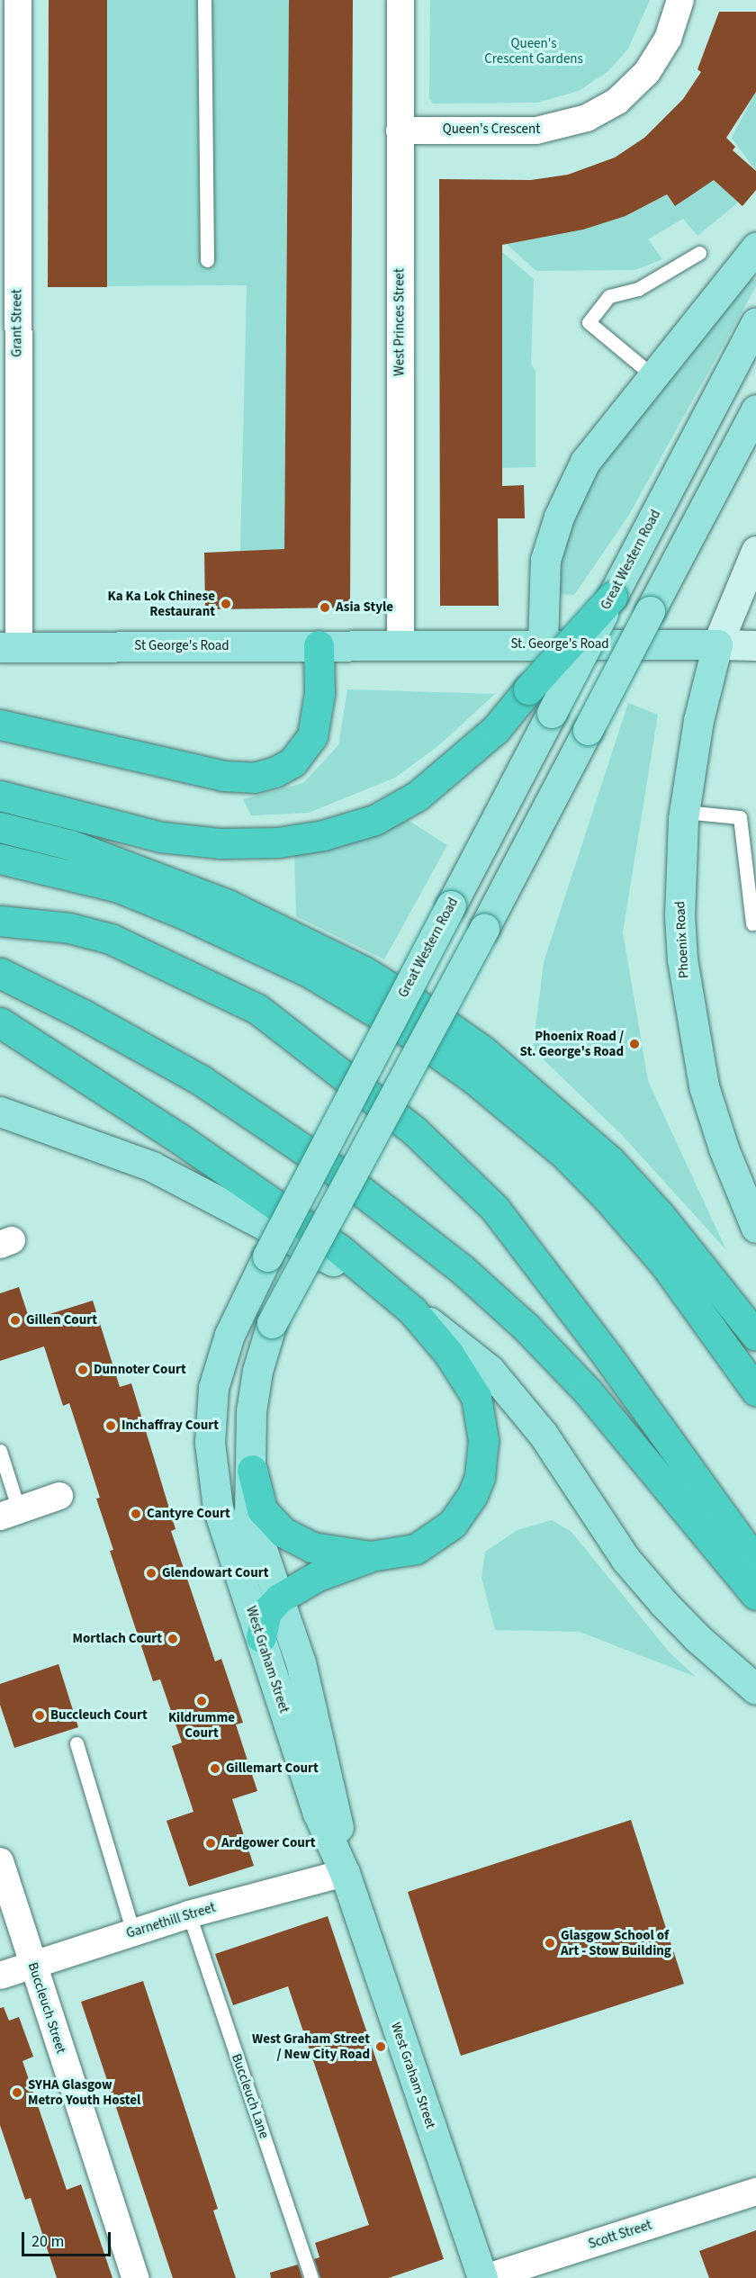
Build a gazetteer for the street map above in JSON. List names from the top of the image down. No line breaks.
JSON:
{"streets":{"main road":["Great Western Road","St. George's Road","St George's Road","Phoenix Road","West Graham Street"],"street":["Queen's Crescent","West Princes Street","Grant Street","Garnethill Street","Buccleuch Street","Scott Street"],"lane":["Buccleuch Lane"]},"crossings":[["Queen's Crescent","West Princes Street"],["West Princes Street","St. George's Road"],["Grant Street","St George's Road"],["Great Western Road","West Graham Street"],["St. George's Road","St George's Road"],["St. George's Road","Phoenix Road"],["West Graham Street","Garnethill Street"],["West Graham Street","Scott Street"],["Garnethill Street","Buccleuch Street"],["Garnethill Street","Buccleuch Lane"]],"parks":["Queen's Crescent Gardens"],"places":["Ka Ka Lok Chinese Restaurant","Asia Style","Phoenix Road / St. George's Road","Gillen Court","Dunnoter Court","Inchaffray Court","Cantyre Court","Glendowart Court","Mortlach Court","Kildrumme Court","Buccleuch Court","Gillemart Court","Ardgower Court","Glasgow School of Art - Stow Building","West Graham Street / New City Road","SYHA Glasgow Metro Youth Hostel"],"scale_bar":"20 m"}
